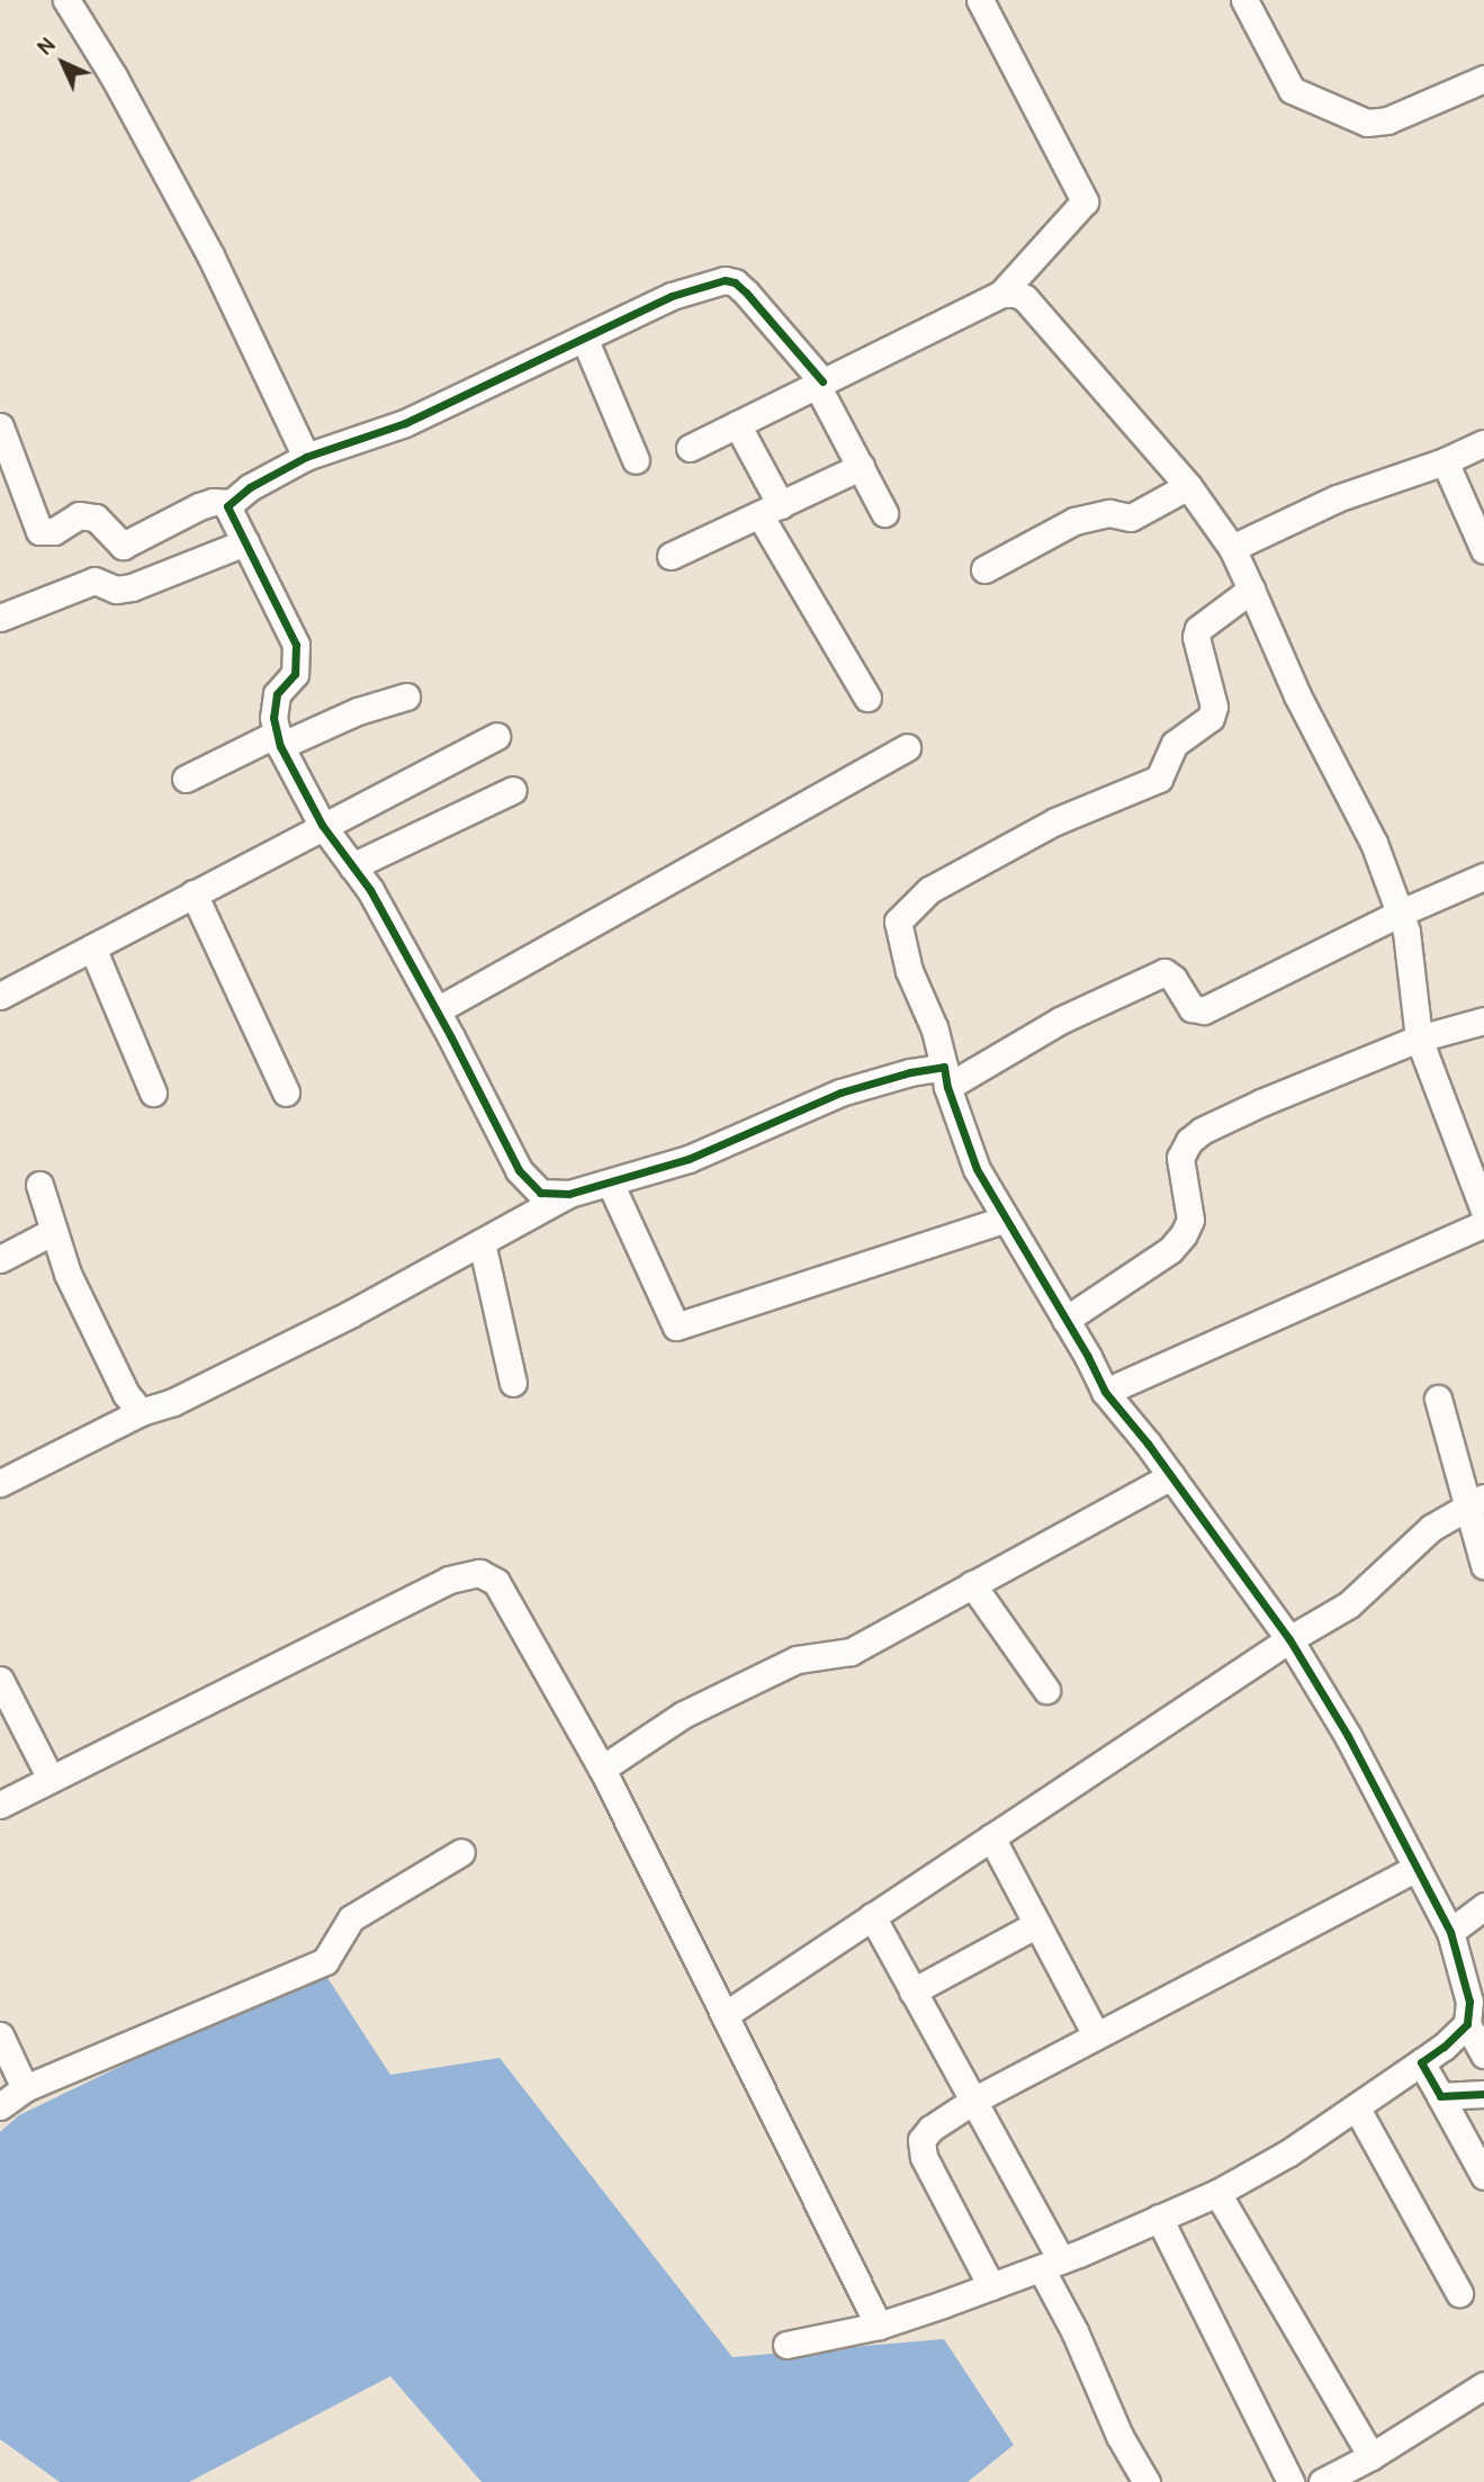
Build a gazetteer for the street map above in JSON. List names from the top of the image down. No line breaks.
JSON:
{"north":"top left"}
